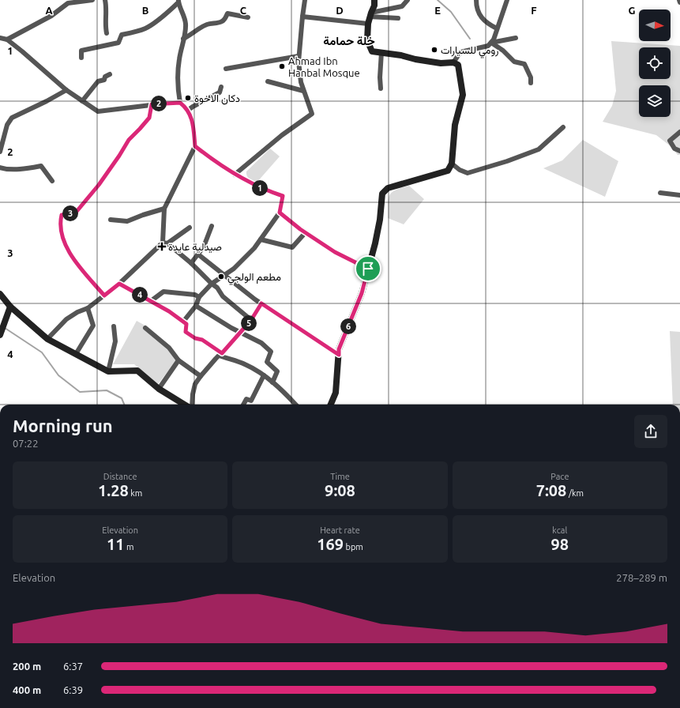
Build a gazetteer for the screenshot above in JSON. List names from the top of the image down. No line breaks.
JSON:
{"districts":["خلة حمامة"],"places":{"other":["رومي للسيارات","Ahmad Ibn Hanbal Mosque","دكان الاخوة","مطعم الولجي"],"health":["صيدلية عايدة"]},"north":"right","page":{"pins":["2","1","3","4","5","6"],"heading":["Morning run","07:22"],"stats":[["Distance","1.28 km"],["Time","9:08"],["Pace","7:08 /km"],["Elevation","11 m"],["Heart rate","169 bpm"],["kcal","98"]],"chart":["Elevation","278–289 m"],"list":[{"name":"200 m","note":"6:37"},{"name":"400 m","note":"6:39"}]},"grid":{"columns":["A","B","C","D","E","F","G"],"rows":["1","2","3","4"]}}
